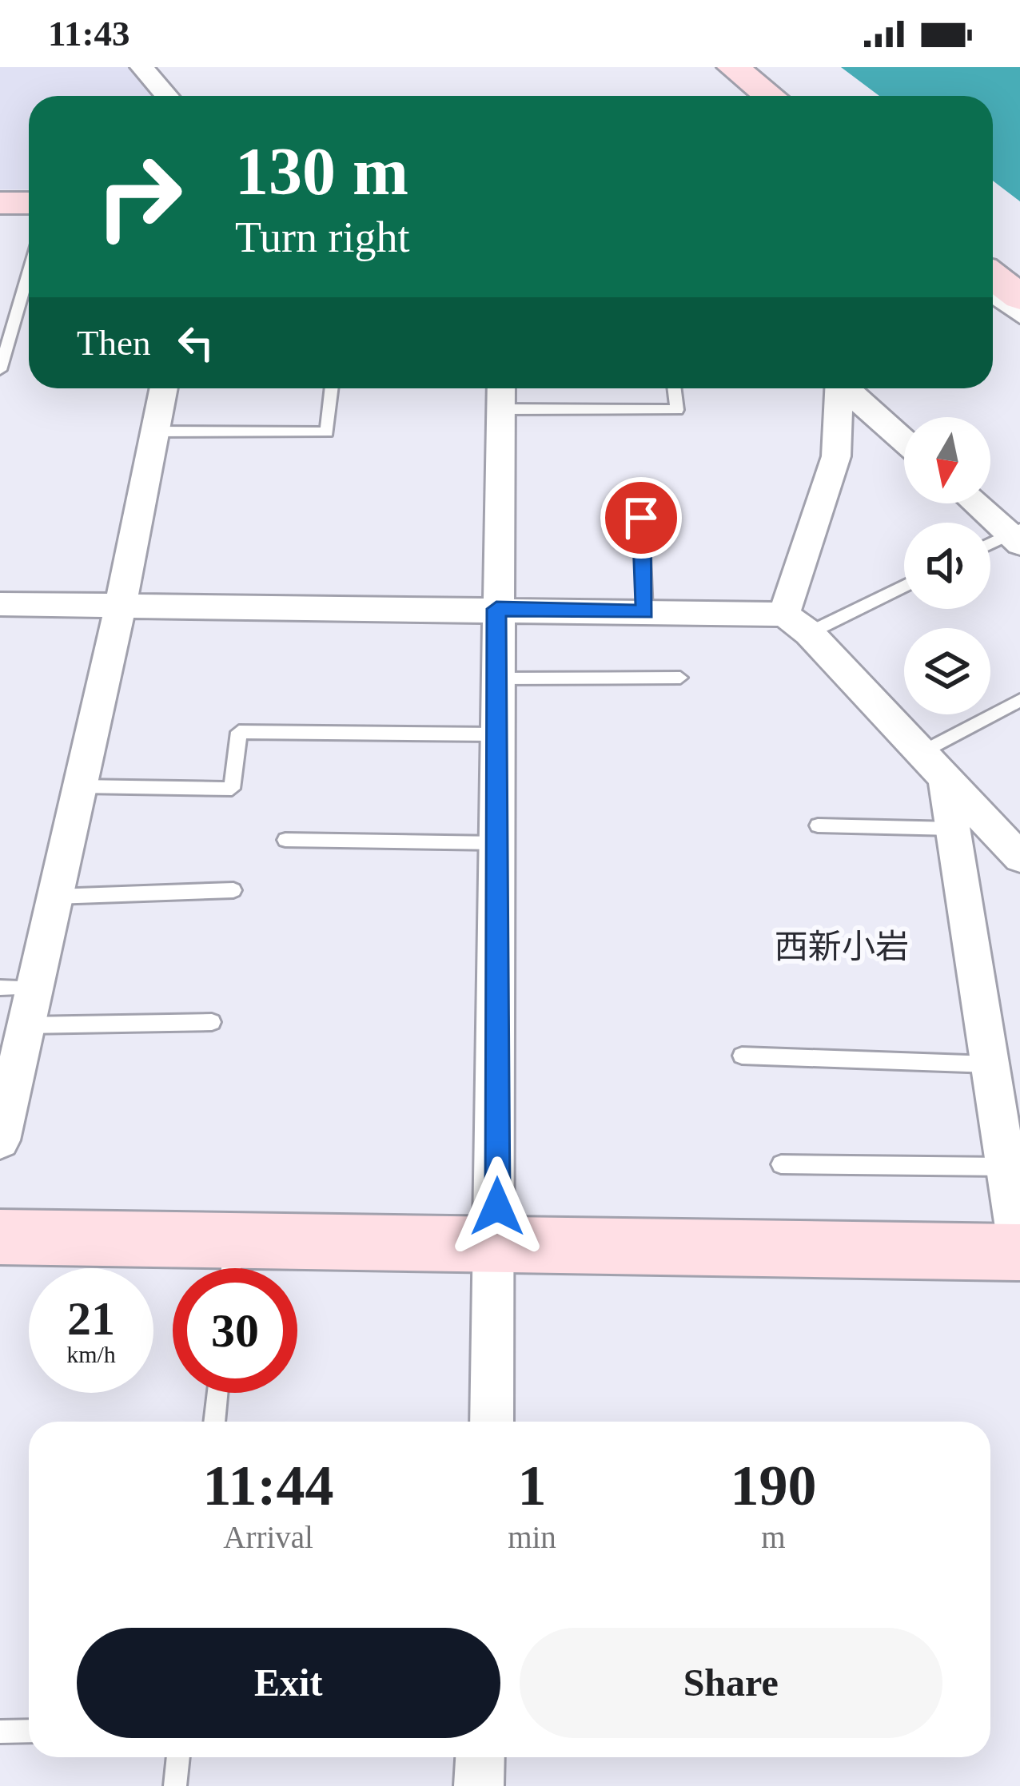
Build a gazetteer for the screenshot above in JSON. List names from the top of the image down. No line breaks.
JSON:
{"districts":["西新小岩"],"north":"bottom","page":{"status":"11:43","turn":["130 m","Turn right"],"then":"Then","speed":"21 km/h","limit":"30","eta":["11:44","Arrival","1","min","190","m"],"buttons":["Exit","Share"]}}
